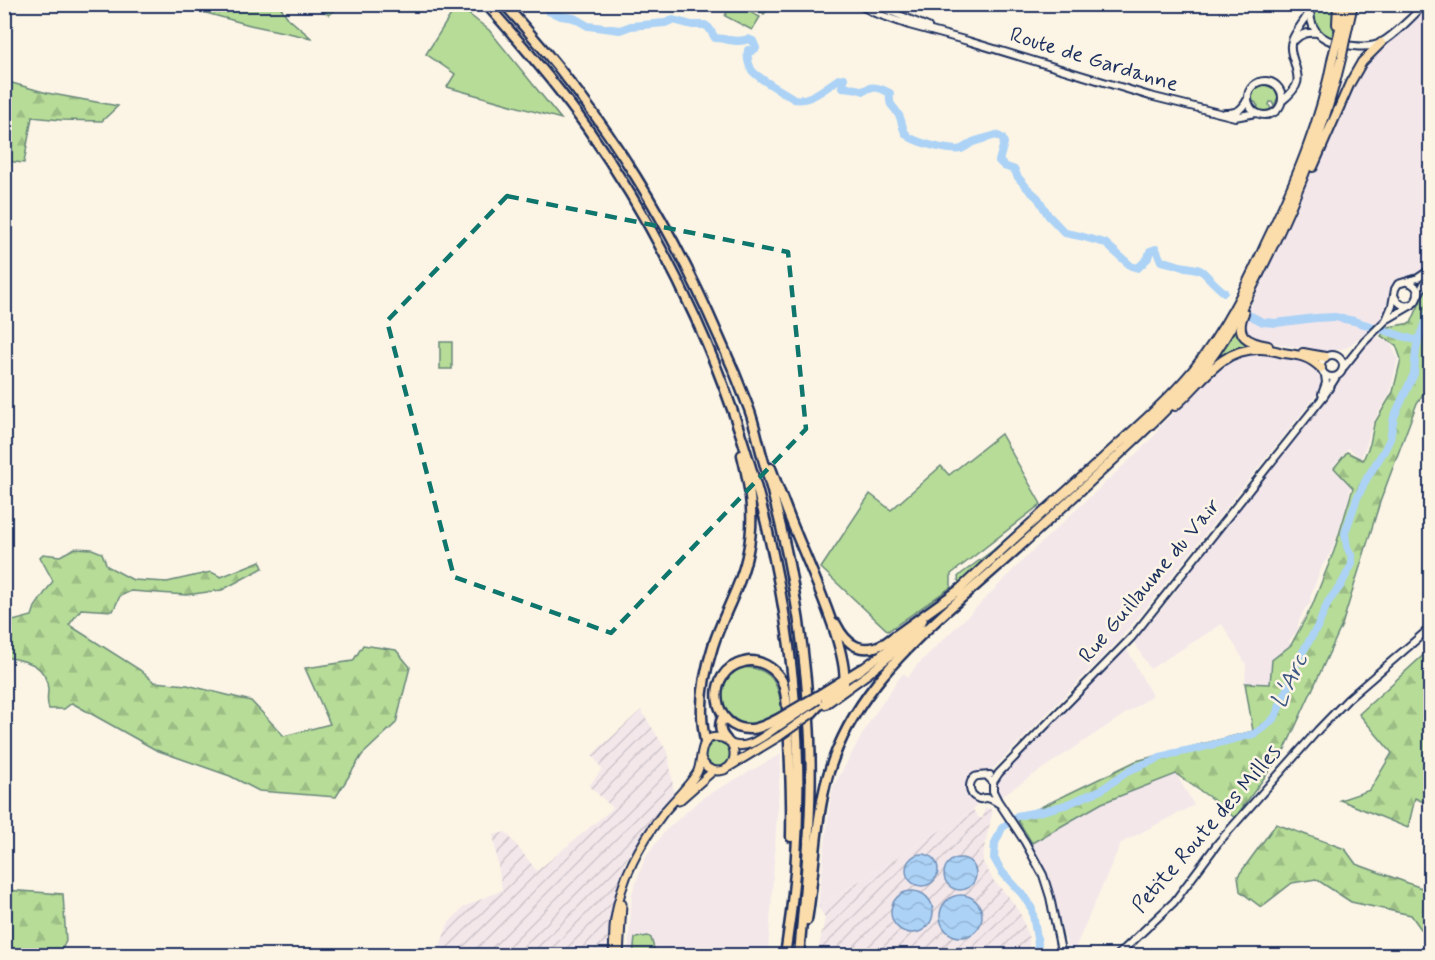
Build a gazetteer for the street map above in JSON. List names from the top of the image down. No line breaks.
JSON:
{"streets":{"main road":["Route de Gardanne","Rue Guillaume du Vair","Petite Route des Milles"]},"water":["L'Arc"]}
